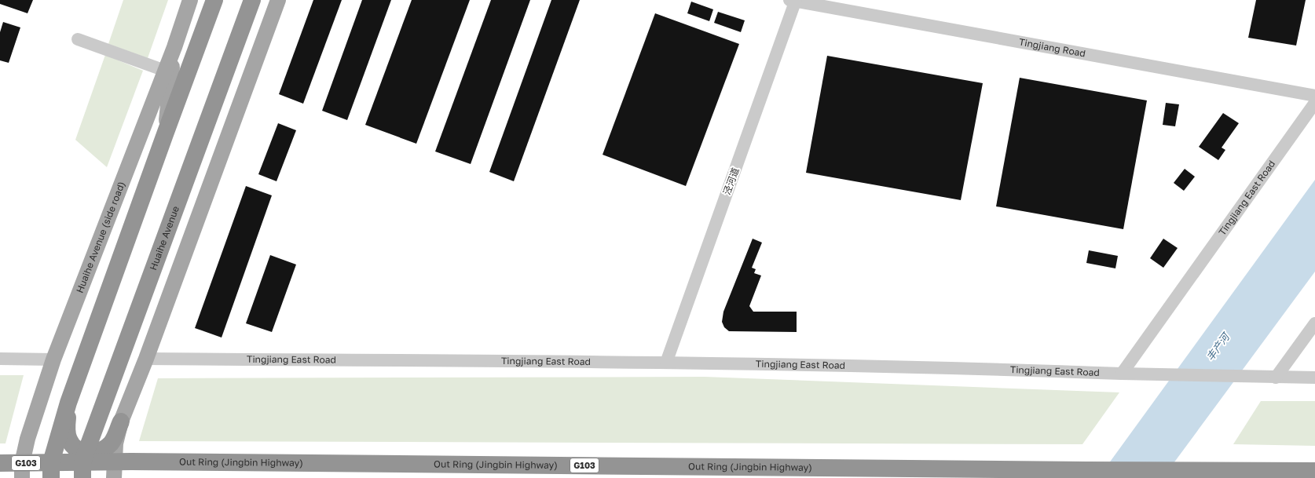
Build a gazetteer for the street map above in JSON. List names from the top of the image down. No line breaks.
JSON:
{"streets":{"highway":["Huaihe Avenue","Out Ring (Jingbin Highway)","G103"],"main road":["Huaihe Avenue (side road)"],"street":["Tingjiang Road","泾河道","Tingjiang East Road"]},"crossings":[["Tingjiang Road","泾河道"],["泾河道","Tingjiang East Road"],["Huaihe Avenue (side road)","Out Ring (Jingbin Highway)"],["Huaihe Avenue","Out Ring (Jingbin Highway)"]],"water":["丰产河"]}
